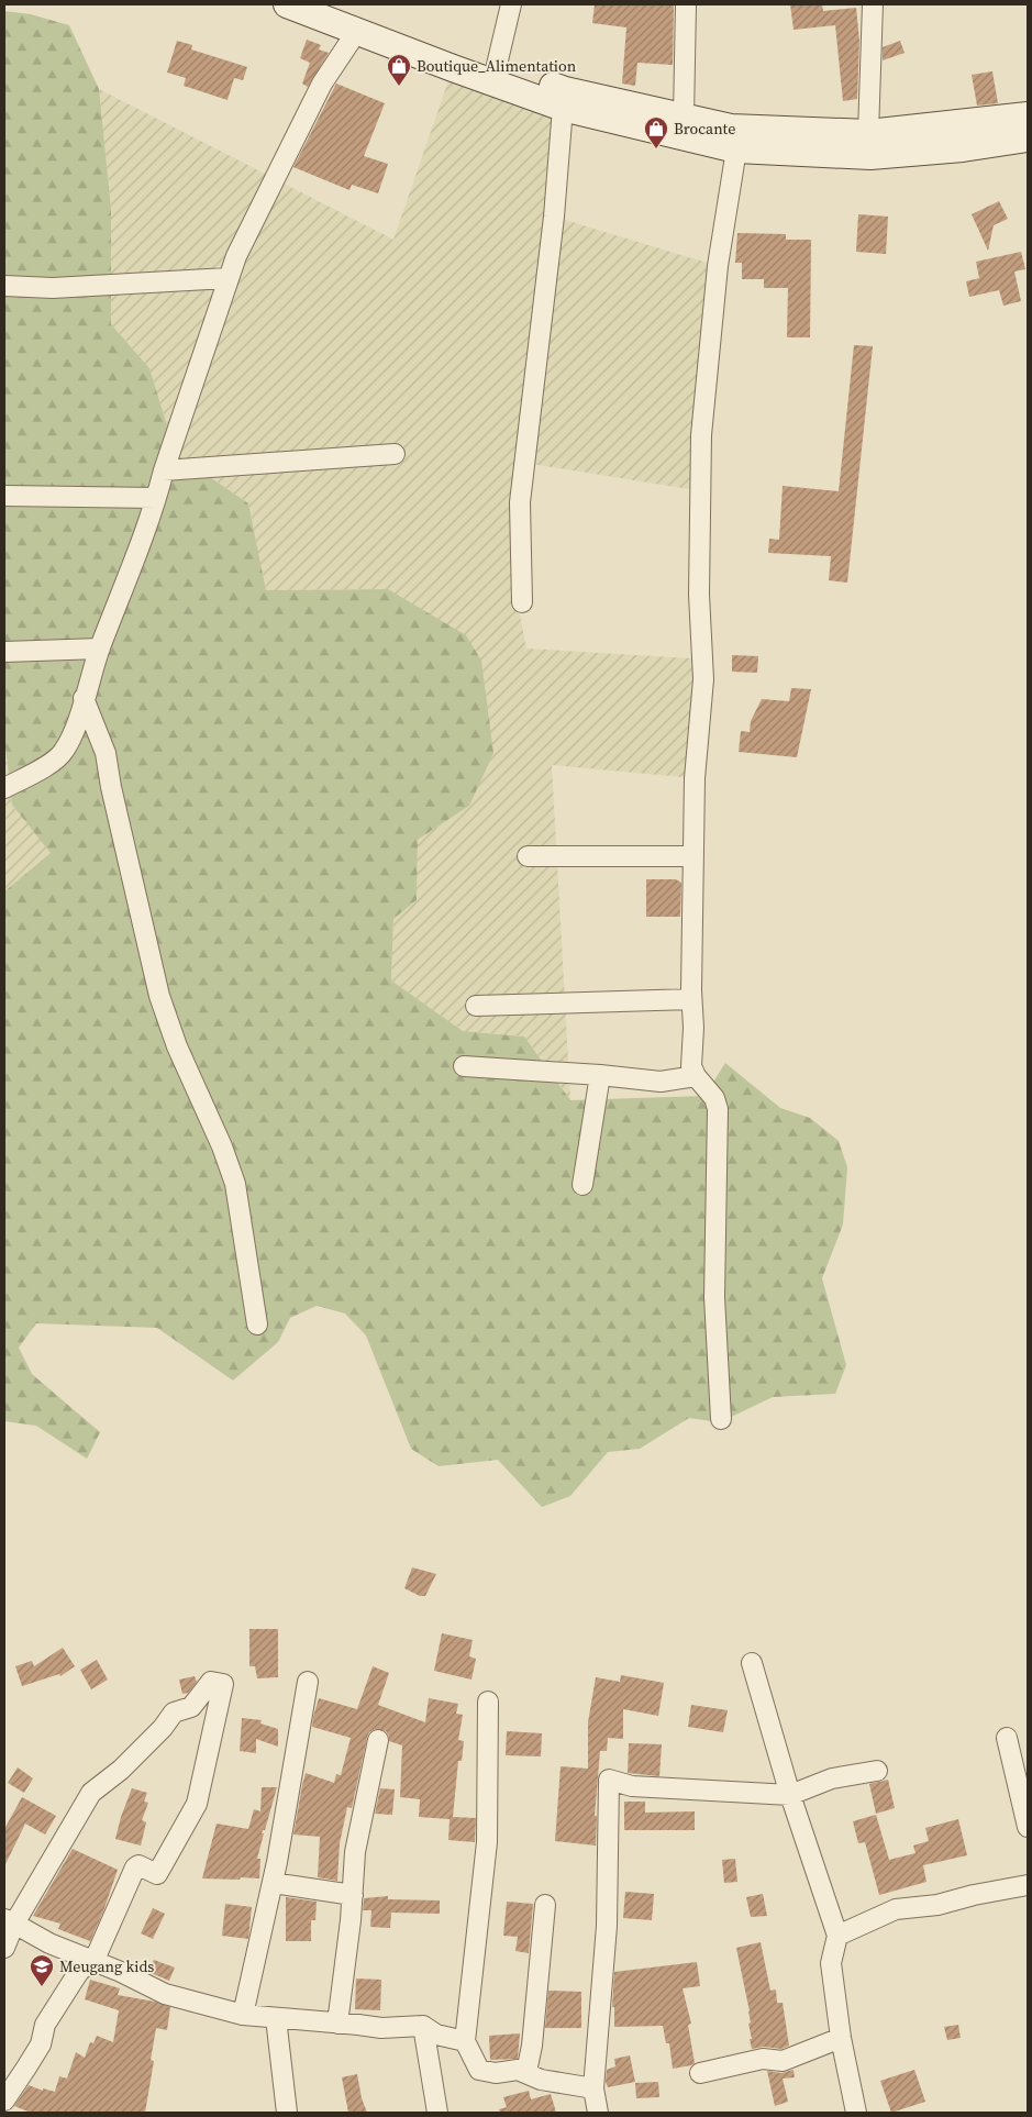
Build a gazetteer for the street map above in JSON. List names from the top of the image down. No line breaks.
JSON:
{"places":{"shop":["Boutique_Alimentation","Brocante"],"school or university":["Meugang kids"]}}
